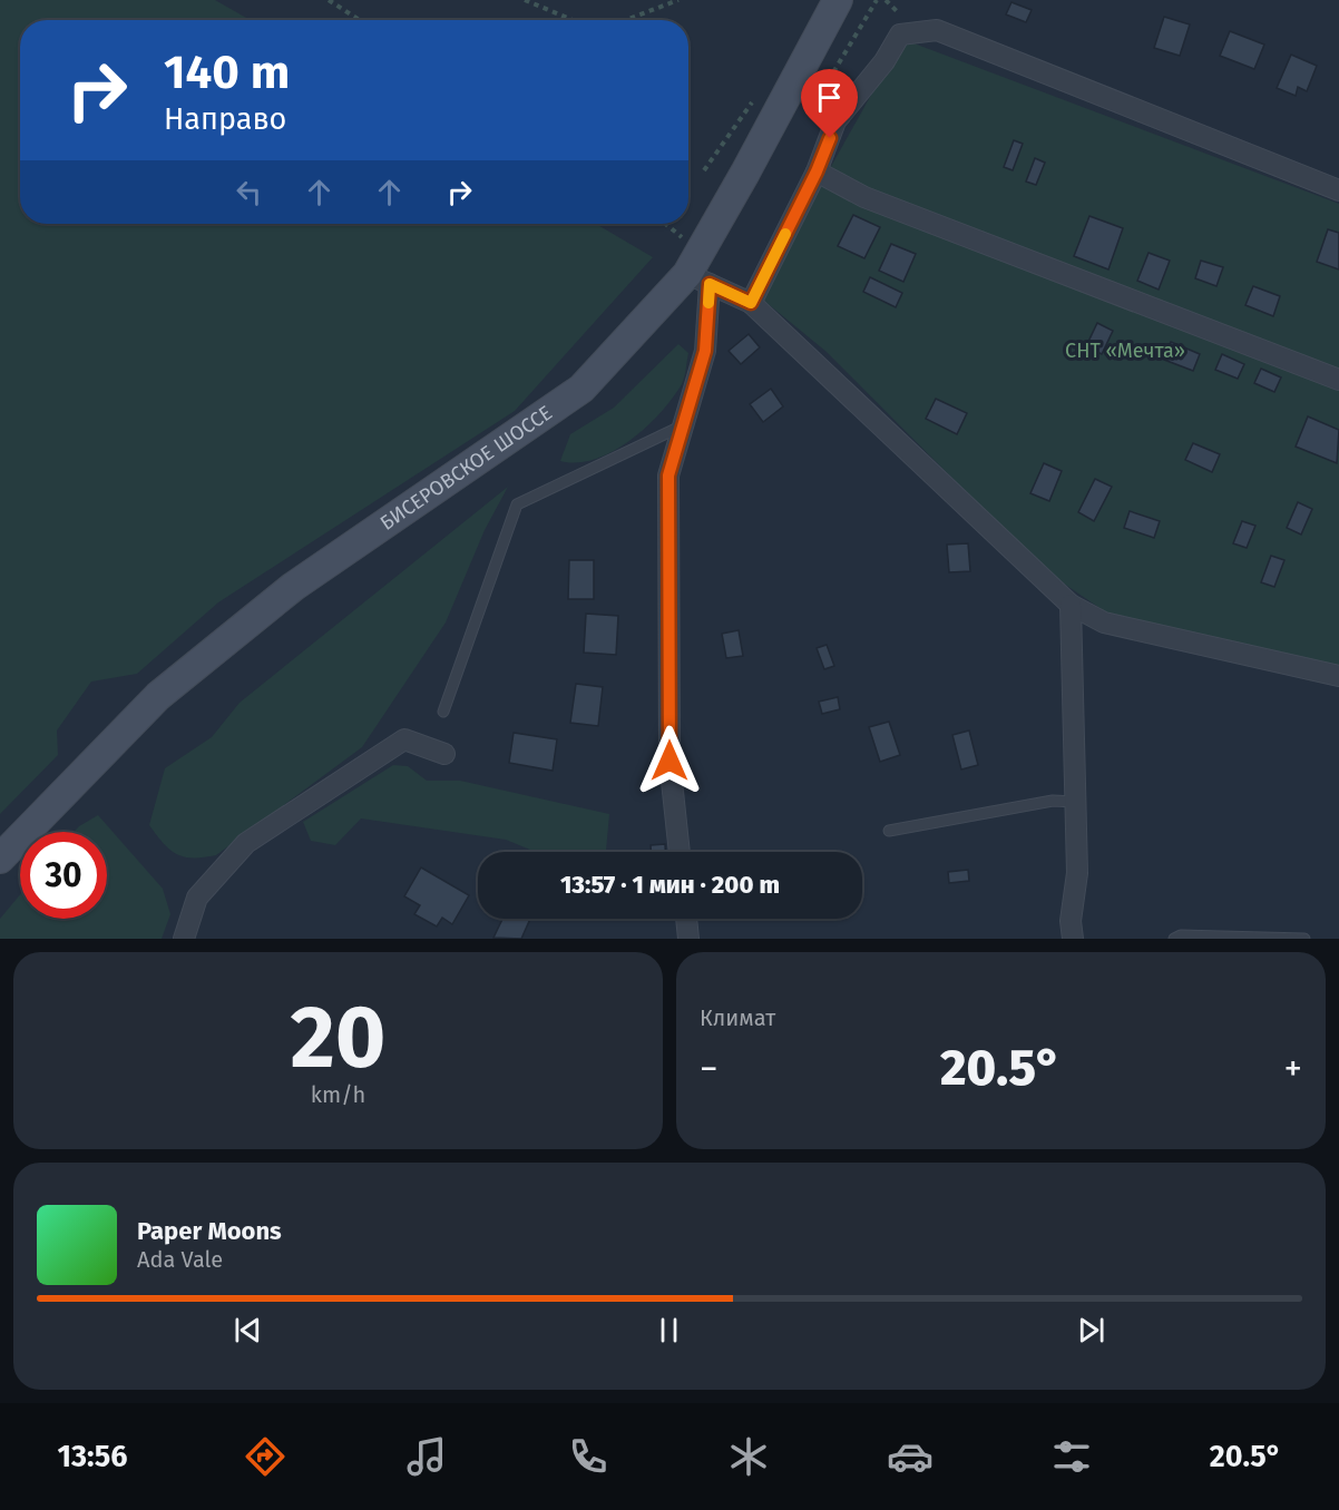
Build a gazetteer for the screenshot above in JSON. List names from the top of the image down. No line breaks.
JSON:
{"streets":{"main road":["БИСЕРОВСКОЕ ШОССЕ"]},"parks":["СНТ «Мечта»"],"page":{"turn":["140 m","Направо"],"limit":"30","trip":"13:57 · 1 мин · 200 m","tile":[["20","km/h"],"Климат"],"heat":["−","20.5°","+"],"song":["Paper Moons","Ada Vale"],"tabs":["13:56","20.5°"]}}
